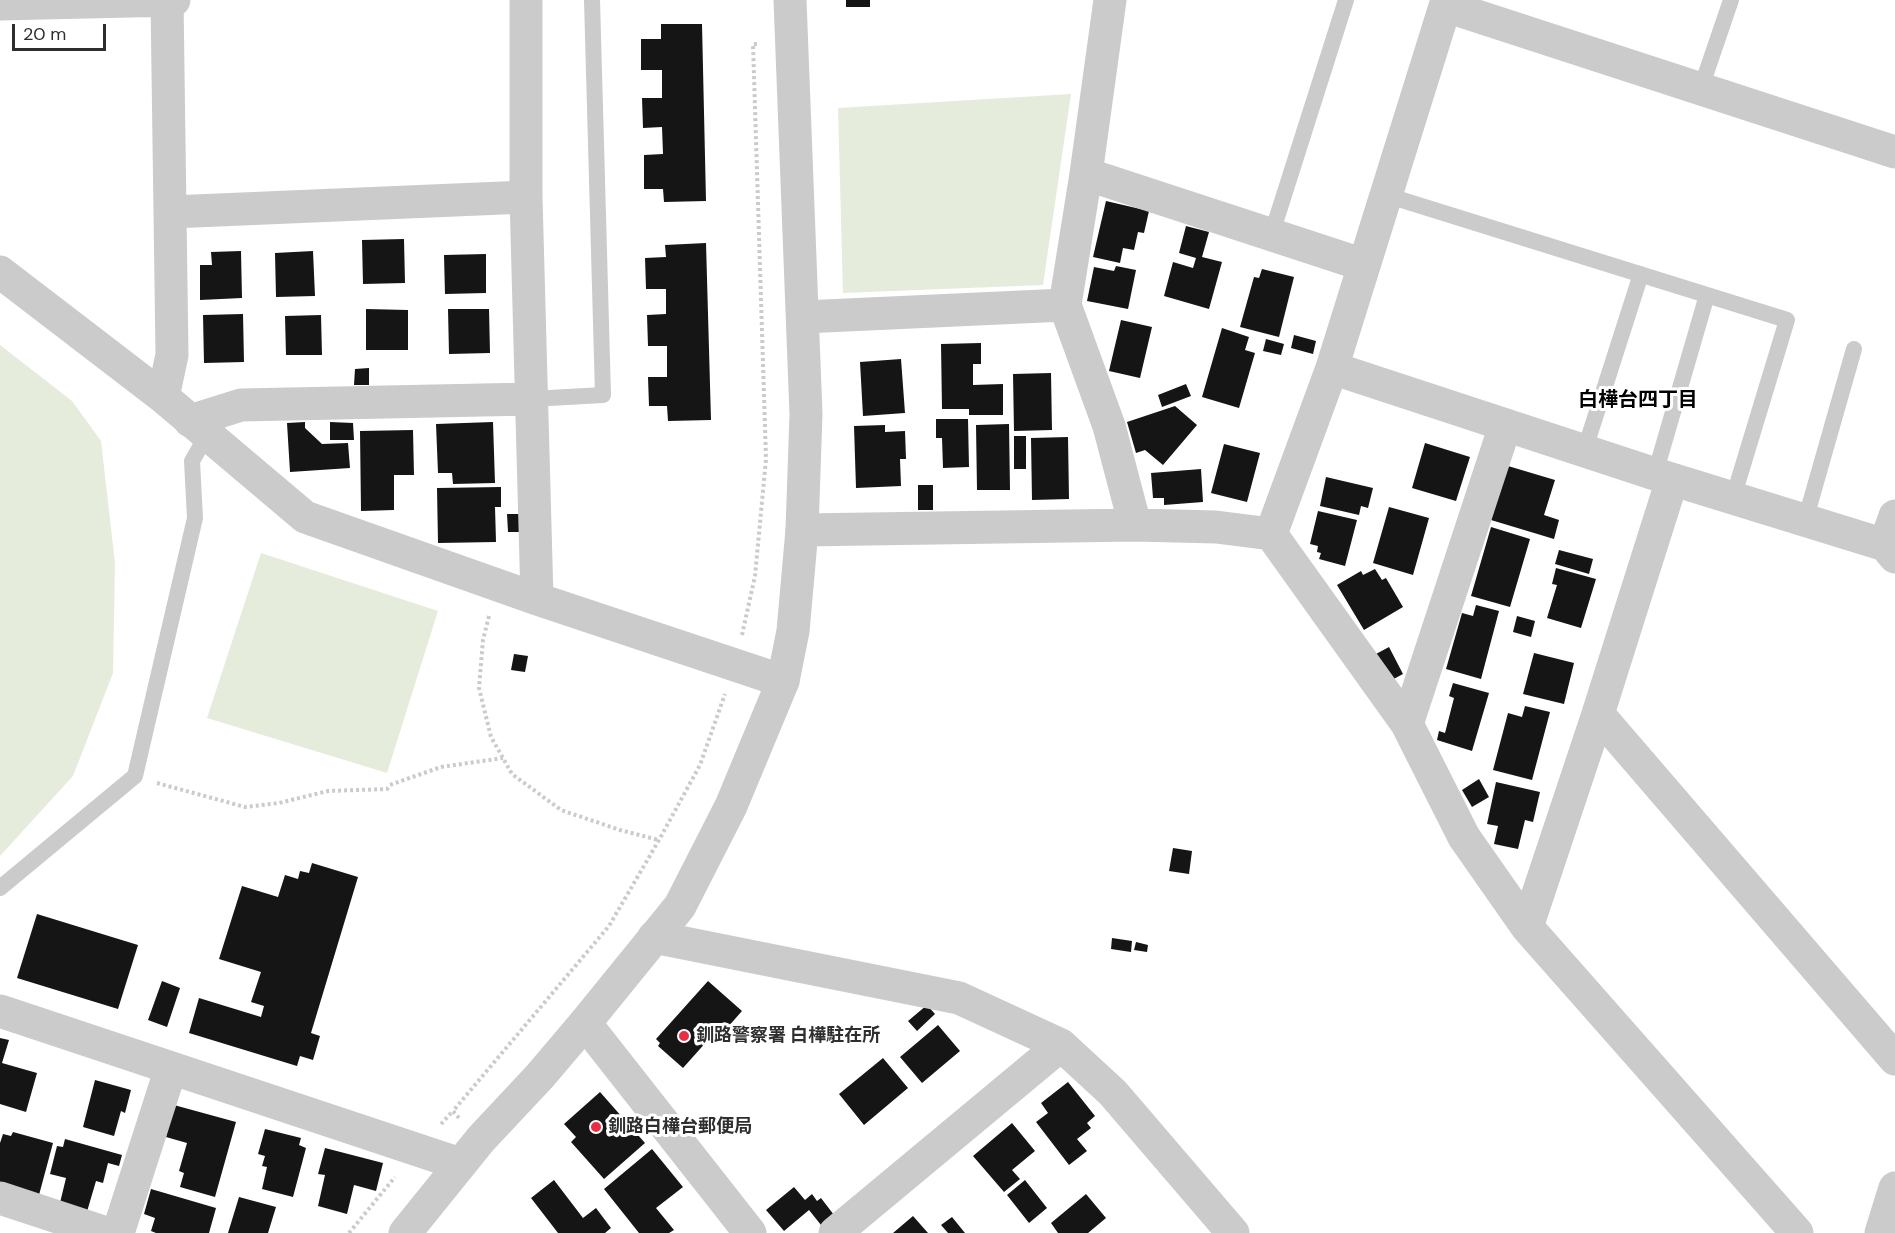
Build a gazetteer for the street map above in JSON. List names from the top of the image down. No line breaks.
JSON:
{"districts":["白樺台四丁目"],"places":["釧路警察署 白樺駐在所","釧路白樺台郵便局"],"scale_bar":"20 m"}
